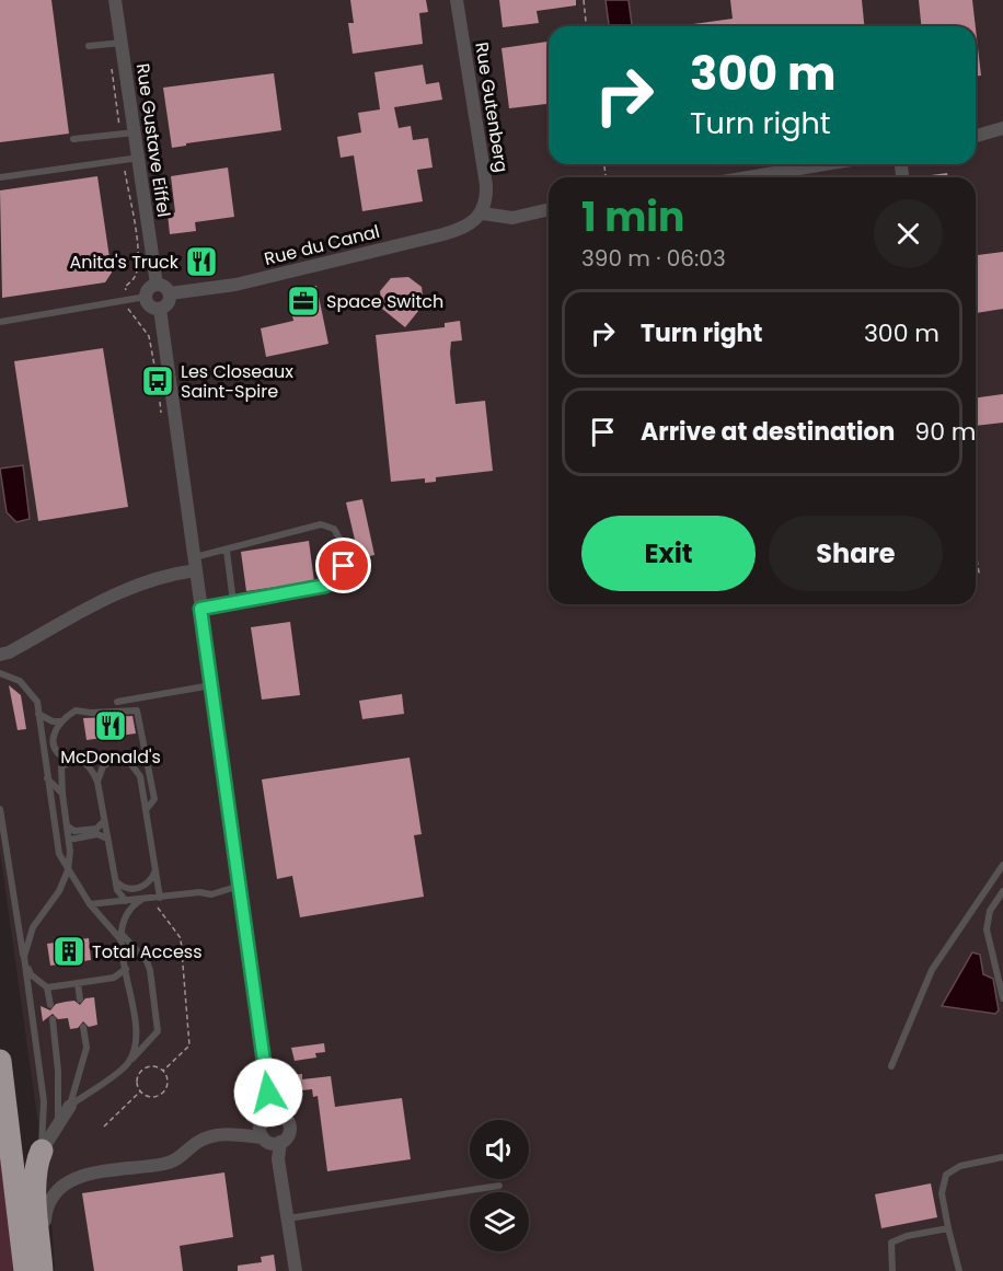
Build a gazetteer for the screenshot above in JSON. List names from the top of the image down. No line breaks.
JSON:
{"streets":{"street":["Rue Gutenberg","Rue Gustave Eiffel","Rue du Canal"]},"crossings":[["Rue Gutenberg","Rue du Canal"],["Rue Gustave Eiffel","Rue du Canal"]],"places":{"restaurant":["Anita's Truck","McDonald's"],"office":["Space Switch"],"bus stop":["Les Closeaux Saint-Spire"],"building":["Total Access"]},"page":{"turn":["300 m","Turn right"],"heading":["1 min","390 m · 06:03"],"list":[{"name":"Turn right","value":"300 m"},{"name":"Arrive at destination","value":"90 m"}],"buttons":["Exit","Share"]}}
